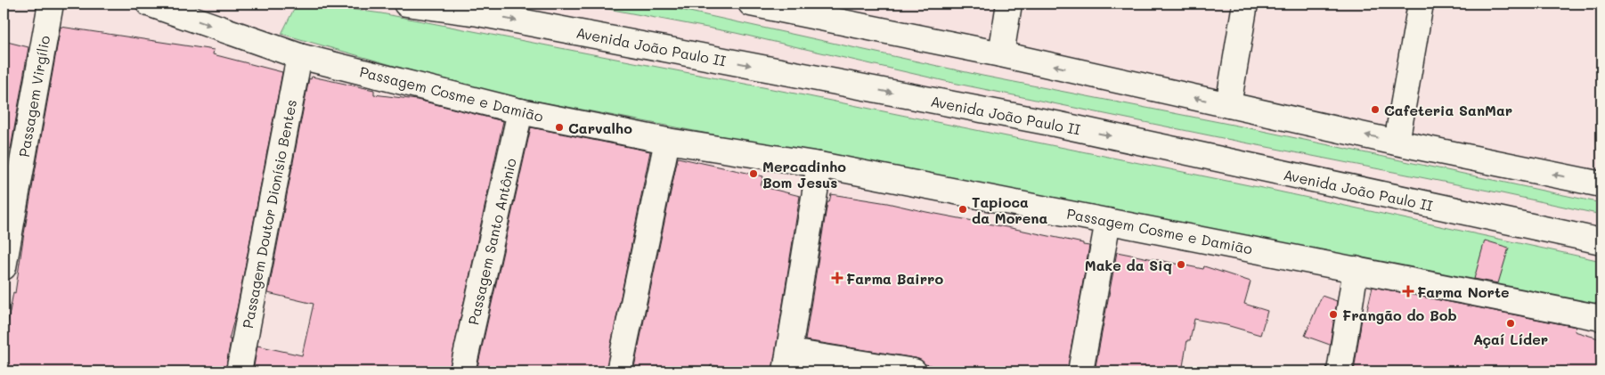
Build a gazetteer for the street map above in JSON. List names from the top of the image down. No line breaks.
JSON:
{"streets":{"street":["Avenida João Paulo II","Passagem Cosme e Damião","Passagem Virgílio","Passagem Doutor Dionísio Bentes","Passagem Santo Antônio"]},"crossings":[["Passagem Cosme e Damião","Passagem Doutor Dionísio Bentes"],["Passagem Cosme e Damião","Passagem Santo Antônio"]],"places":{"other":["Cafeteria SanMar","Carvalho","Mercadinho Bom Jesus","Tapioca da Morena","Make da Siq","Frangão do Bob","Açaí Líder"],"health":["Farma Bairro","Farma Norte"]}}
